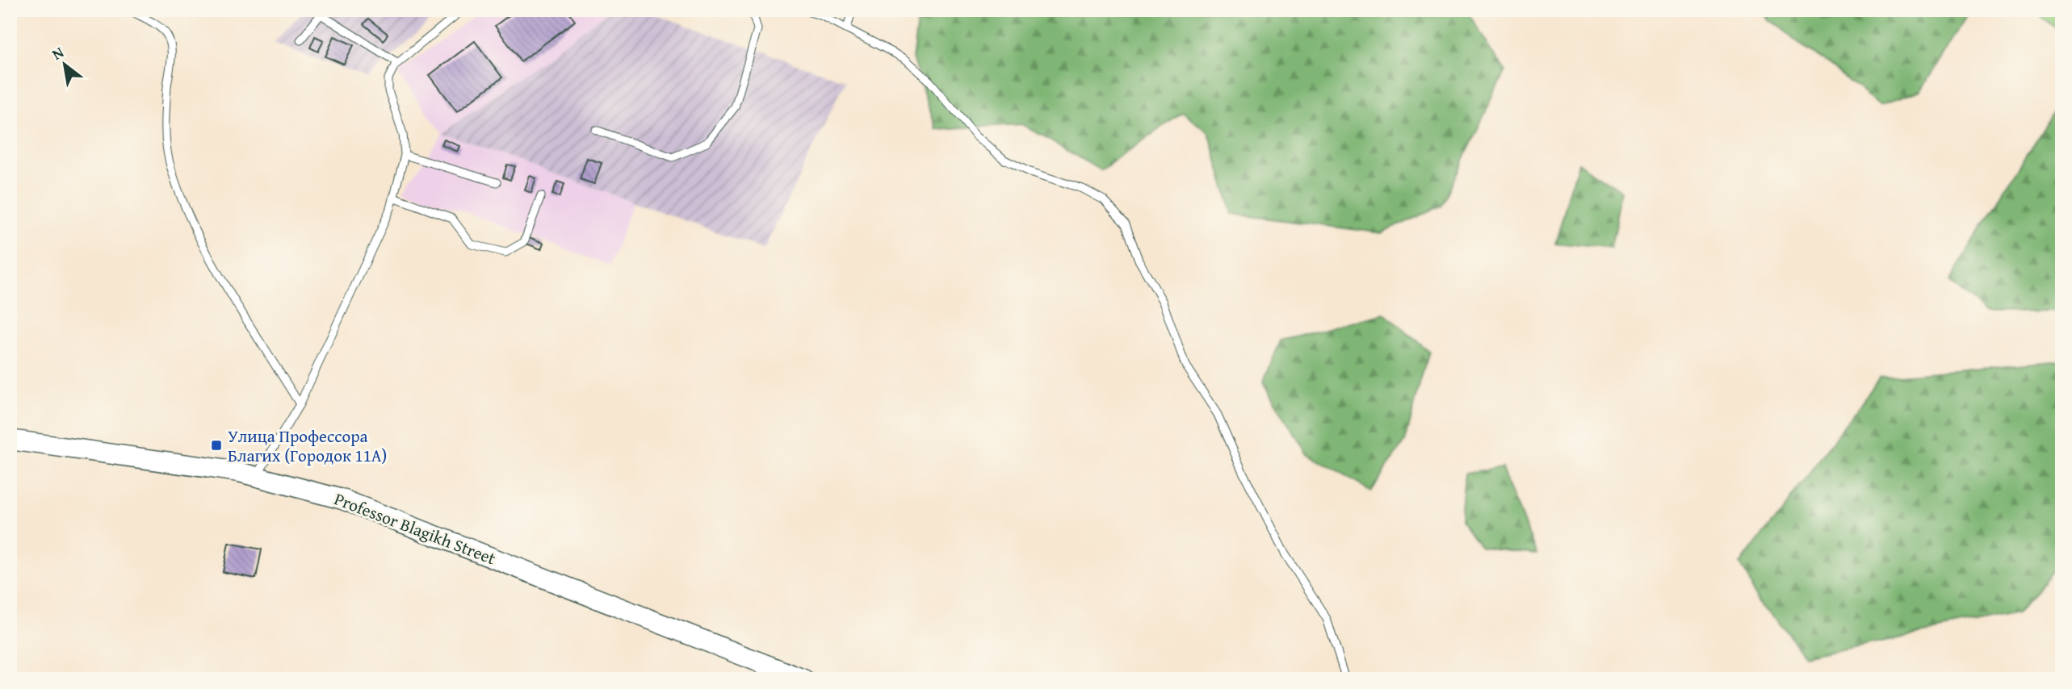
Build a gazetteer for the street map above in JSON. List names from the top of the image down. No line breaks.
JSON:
{"streets":{"main road":["Professor Blagikh Street"]},"places":{"transit":["Улица Профессора Благих (Городок 11А)"]},"north":"top left"}
